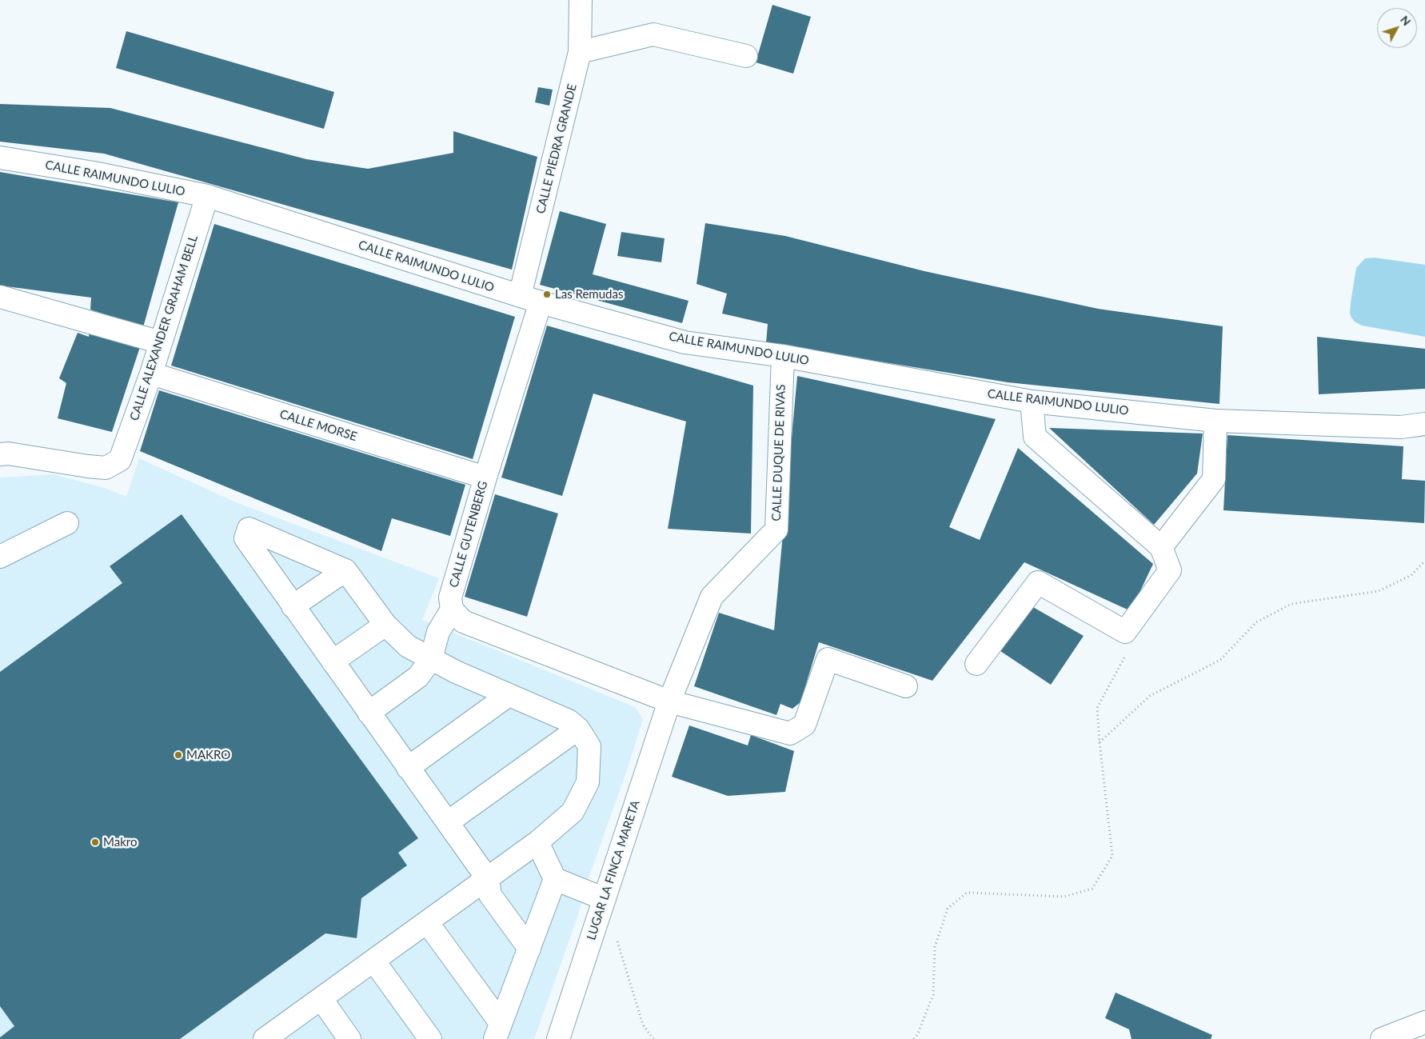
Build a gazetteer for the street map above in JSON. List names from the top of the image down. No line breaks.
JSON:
{"streets":{"main road":["CALLE PIEDRA GRANDE","CALLE RAIMUNDO LULIO","CALLE ALEXANDER GRAHAM BELL","CALLE MORSE","CALLE DUQUE DE RIVAS","CALLE GUTENBERG","LUGAR LA FINCA MARETA"]},"crossings":[["CALLE PIEDRA GRANDE","CALLE RAIMUNDO LULIO"],["CALLE PIEDRA GRANDE","CALLE GUTENBERG"],["CALLE RAIMUNDO LULIO","CALLE ALEXANDER GRAHAM BELL"],["CALLE RAIMUNDO LULIO","CALLE DUQUE DE RIVAS"],["CALLE RAIMUNDO LULIO","CALLE GUTENBERG"],["CALLE ALEXANDER GRAHAM BELL","CALLE MORSE"],["CALLE MORSE","CALLE GUTENBERG"],["CALLE DUQUE DE RIVAS","LUGAR LA FINCA MARETA"]],"places":["Las Remudas","MAKRO","Makro"],"north":"top right"}
